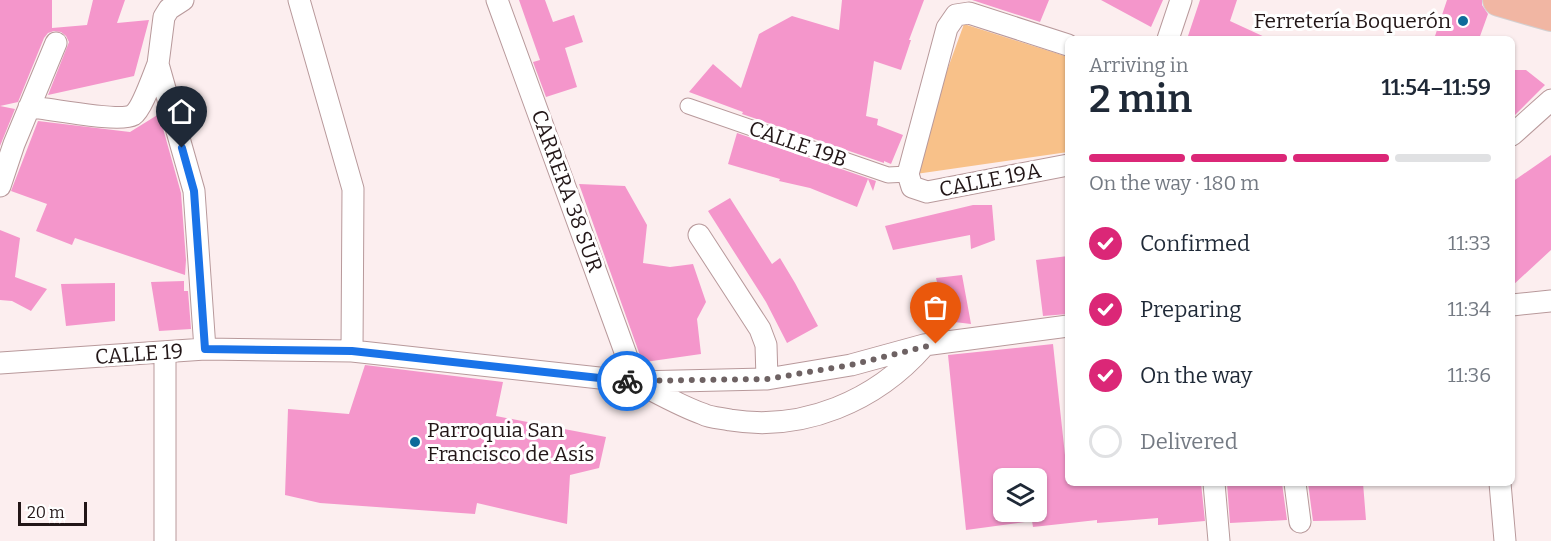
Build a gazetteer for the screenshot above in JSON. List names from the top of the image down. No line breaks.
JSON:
{"streets":{"street":["CALLE 19B","CALLE 19A","CARRERA 38 SUR","CALLE 19"]},"crossings":[["CALLE 19B","CALLE 19A"],["CARRERA 38 SUR","CALLE 19"]],"places":["Ferretería Boquerón","Parroquia San Francisco de Asís"],"scale_bar":"20 m","page":{"heading":["2 min","Arriving in","11:54–11:59"],"bar":"On the way · 180 m","list":[["Confirmed","11:33"],["Preparing","11:34"],["On the way","11:36"],"Delivered"],"scale":"20 m"}}
